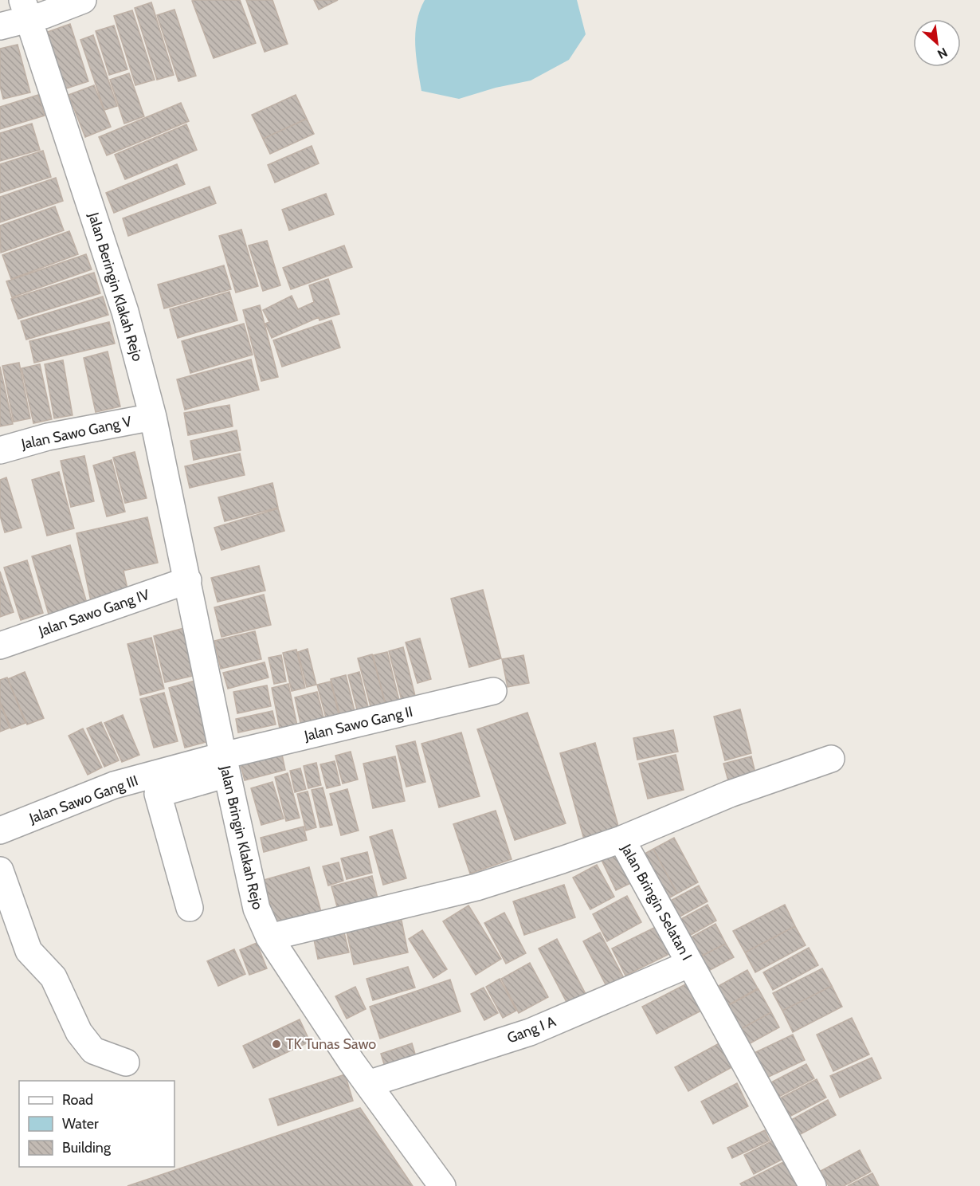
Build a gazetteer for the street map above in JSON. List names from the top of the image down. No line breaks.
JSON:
{"streets":{"street":["Jalan Beringin Klakah Rejo","Jalan Sawo Gang V","Jalan Sawo Gang IV","Jalan Sawo Gang II","Jalan Sawo Gang III","Jalan Bringin Klakah Rejo","Jalan Bringin Selatan I","Gang I A"]},"crossings":[["Jalan Beringin Klakah Rejo","Jalan Sawo Gang V"],["Jalan Beringin Klakah Rejo","Jalan Sawo Gang IV"],["Jalan Beringin Klakah Rejo","Jalan Bringin Klakah Rejo"],["Jalan Sawo Gang IV","Jalan Bringin Klakah Rejo"],["Jalan Sawo Gang II","Jalan Sawo Gang III"],["Jalan Sawo Gang II","Jalan Bringin Klakah Rejo"],["Jalan Sawo Gang III","Jalan Bringin Klakah Rejo"],["Jalan Bringin Klakah Rejo","Jalan Bringin Selatan I"],["Jalan Bringin Klakah Rejo","Gang I A"],["Jalan Bringin Selatan I","Gang I A"]],"places":["TK Tunas Sawo"],"legend":["Road","Water","Building"],"north":"bottom right"}
